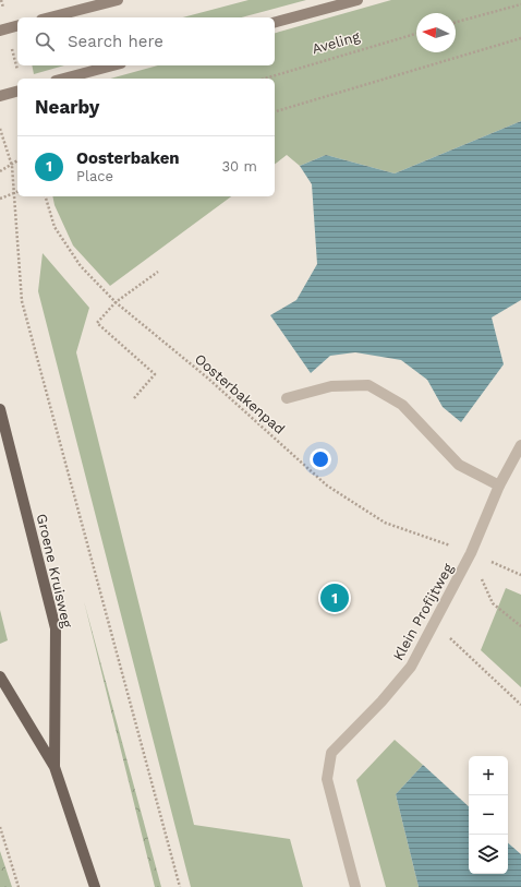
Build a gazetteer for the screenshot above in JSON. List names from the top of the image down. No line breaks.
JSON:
{"streets":{"main road":["Groene Kruisweg"],"street":["Klein Profijtweg"],"path":["Aveling","Oosterbakenpad"]},"crossings":[["Oosterbakenpad","Klein Profijtweg"]],"north":"left","page":{"search":"Search here","heading":"Nearby","list":[{"mark":"1","name":"Oosterbaken","note":"Place","value":"30 m"}],"pins":"1","map_buttons":["+","−"]}}
